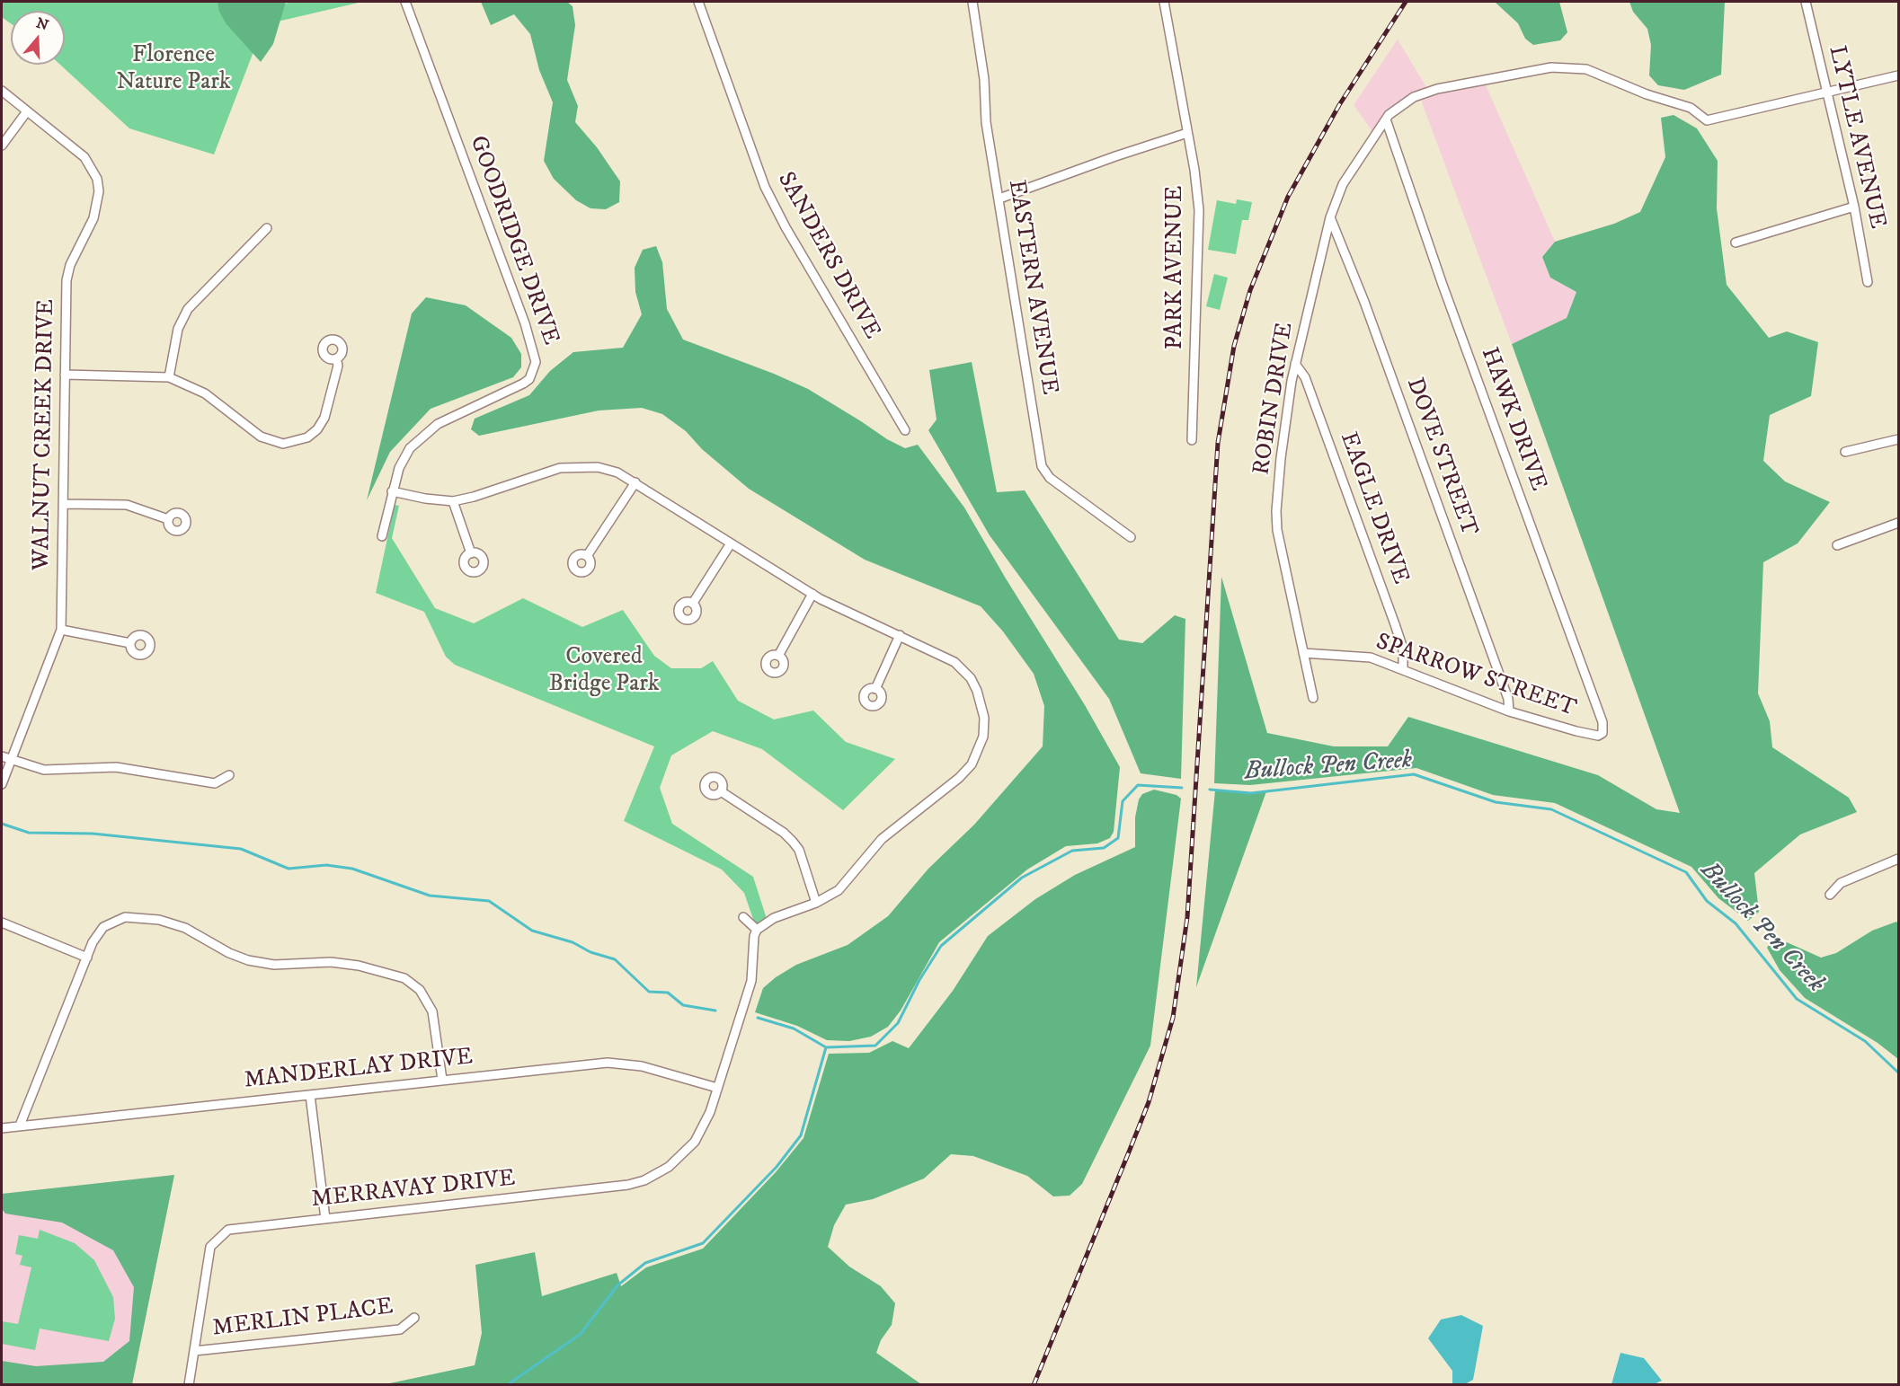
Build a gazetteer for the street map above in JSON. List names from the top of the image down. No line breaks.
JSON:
{"streets":{"street":["LYTLE AVENUE","GOODRIDGE DRIVE","SANDERS DRIVE","PARK AVENUE","EASTERN AVENUE","ROBIN DRIVE","HAWK DRIVE","WALNUT CREEK DRIVE","DOVE STREET","EAGLE DRIVE","SPARROW STREET","MANDERLAY DRIVE","MERRAVAY DRIVE","MERLIN PLACE"]},"crossings":[["LYTLE AVENUE","ROBIN DRIVE"],["ROBIN DRIVE","HAWK DRIVE"],["ROBIN DRIVE","DOVE STREET"],["ROBIN DRIVE","EAGLE DRIVE"],["ROBIN DRIVE","SPARROW STREET"],["HAWK DRIVE","SPARROW STREET"],["DOVE STREET","SPARROW STREET"],["EAGLE DRIVE","SPARROW STREET"],["MANDERLAY DRIVE","MERRAVAY DRIVE"],["MERRAVAY DRIVE","MERLIN PLACE"]],"water":["Bullock Pen Creek"],"parks":["Florence Nature Park","Covered Bridge Park"],"north":"top"}
